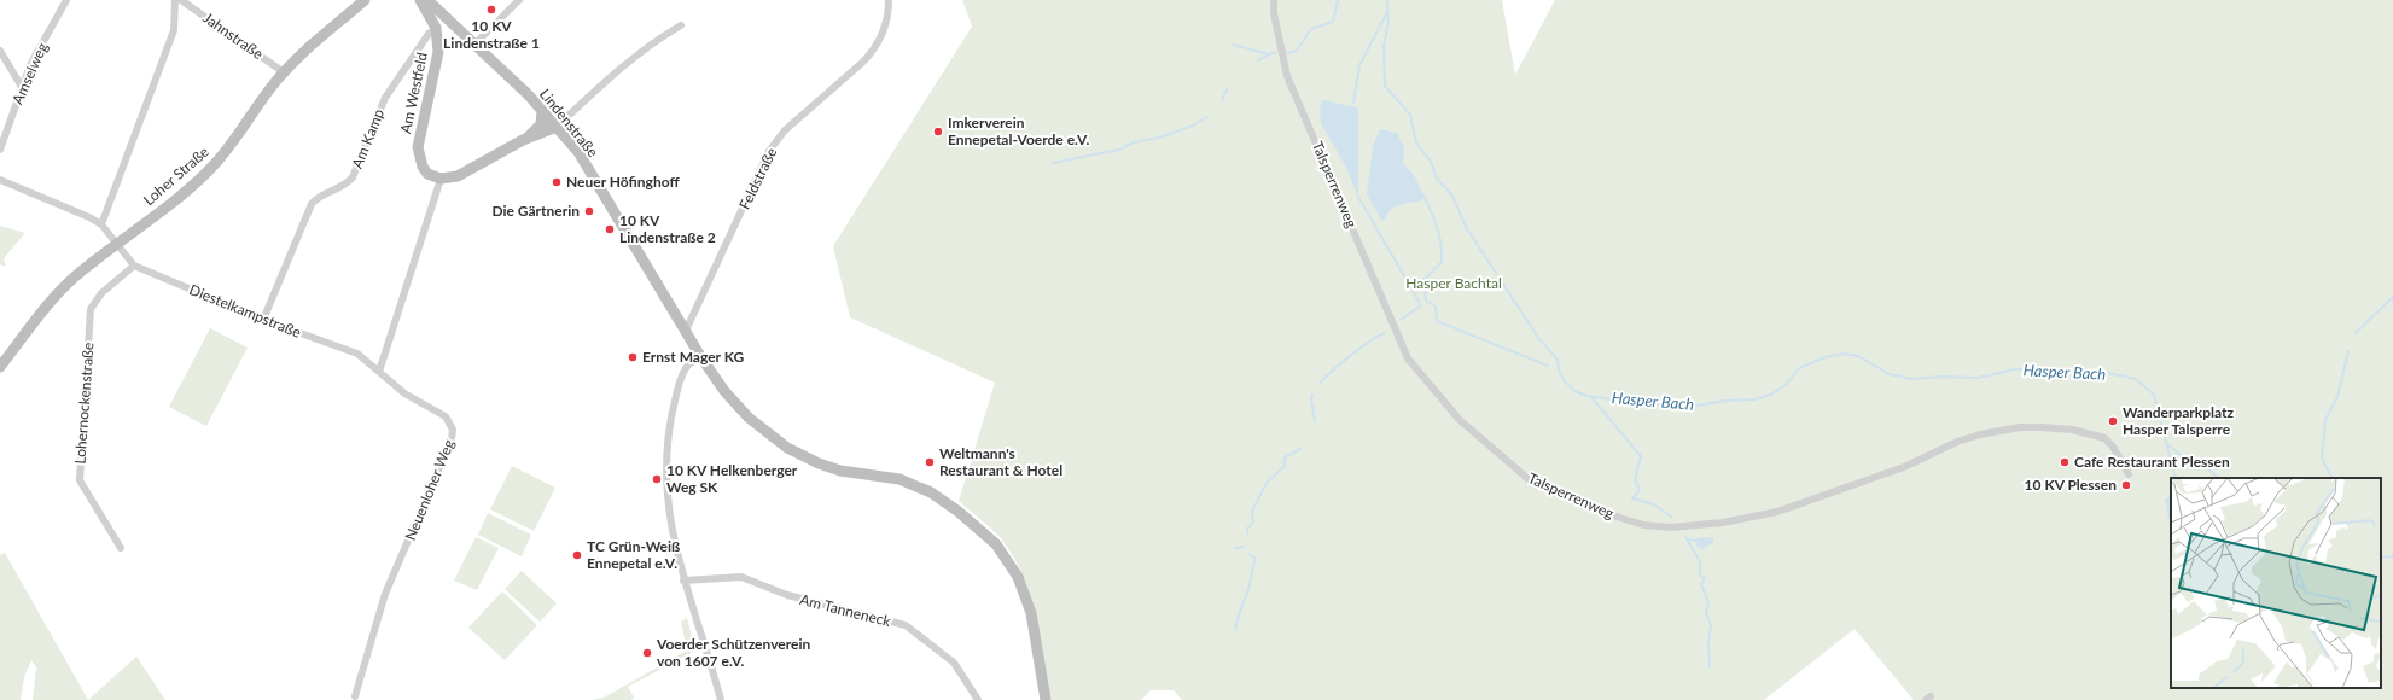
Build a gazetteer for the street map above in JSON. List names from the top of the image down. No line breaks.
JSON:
{"streets":{"main road":["Am Westfeld","Lindenstraße","Loher Straße"],"street":["Jahnstraße","Amselweg","Am Kamp","Feldstraße","Talsperrenweg","Diestelkampstraße","Lohernockenstraße","Neuenloher Weg","Am Tanneneck"]},"crossings":[["Jahnstraße","Loher Straße"],["Am Westfeld","Am Kamp"],["Lindenstraße","Feldstraße"],["Am Kamp","Diestelkampstraße"],["Loher Straße","Diestelkampstraße"],["Diestelkampstraße","Lohernockenstraße"],["Diestelkampstraße","Neuenloher Weg"]],"water":["Hasper Bach"],"parks":["Hasper Bachtal"],"places":["10 KV Lindenstraße 1","Imkerverein Ennepetal-Voerde e.V.","Neuer Höfinghoff","Die Gärtnerin","10 KV Lindenstraße 2","Ernst Mager KG","Wanderparkplatz Hasper Talsperre","Weltmann's Restaurant & Hotel","Cafe Restaurant Plessen","10 KV Helkenberger Weg SK","10 KV Plessen","TC Grün-Weiß Ennepetal e.V.","Voerder Schützenverein von 1607 e.V."]}
